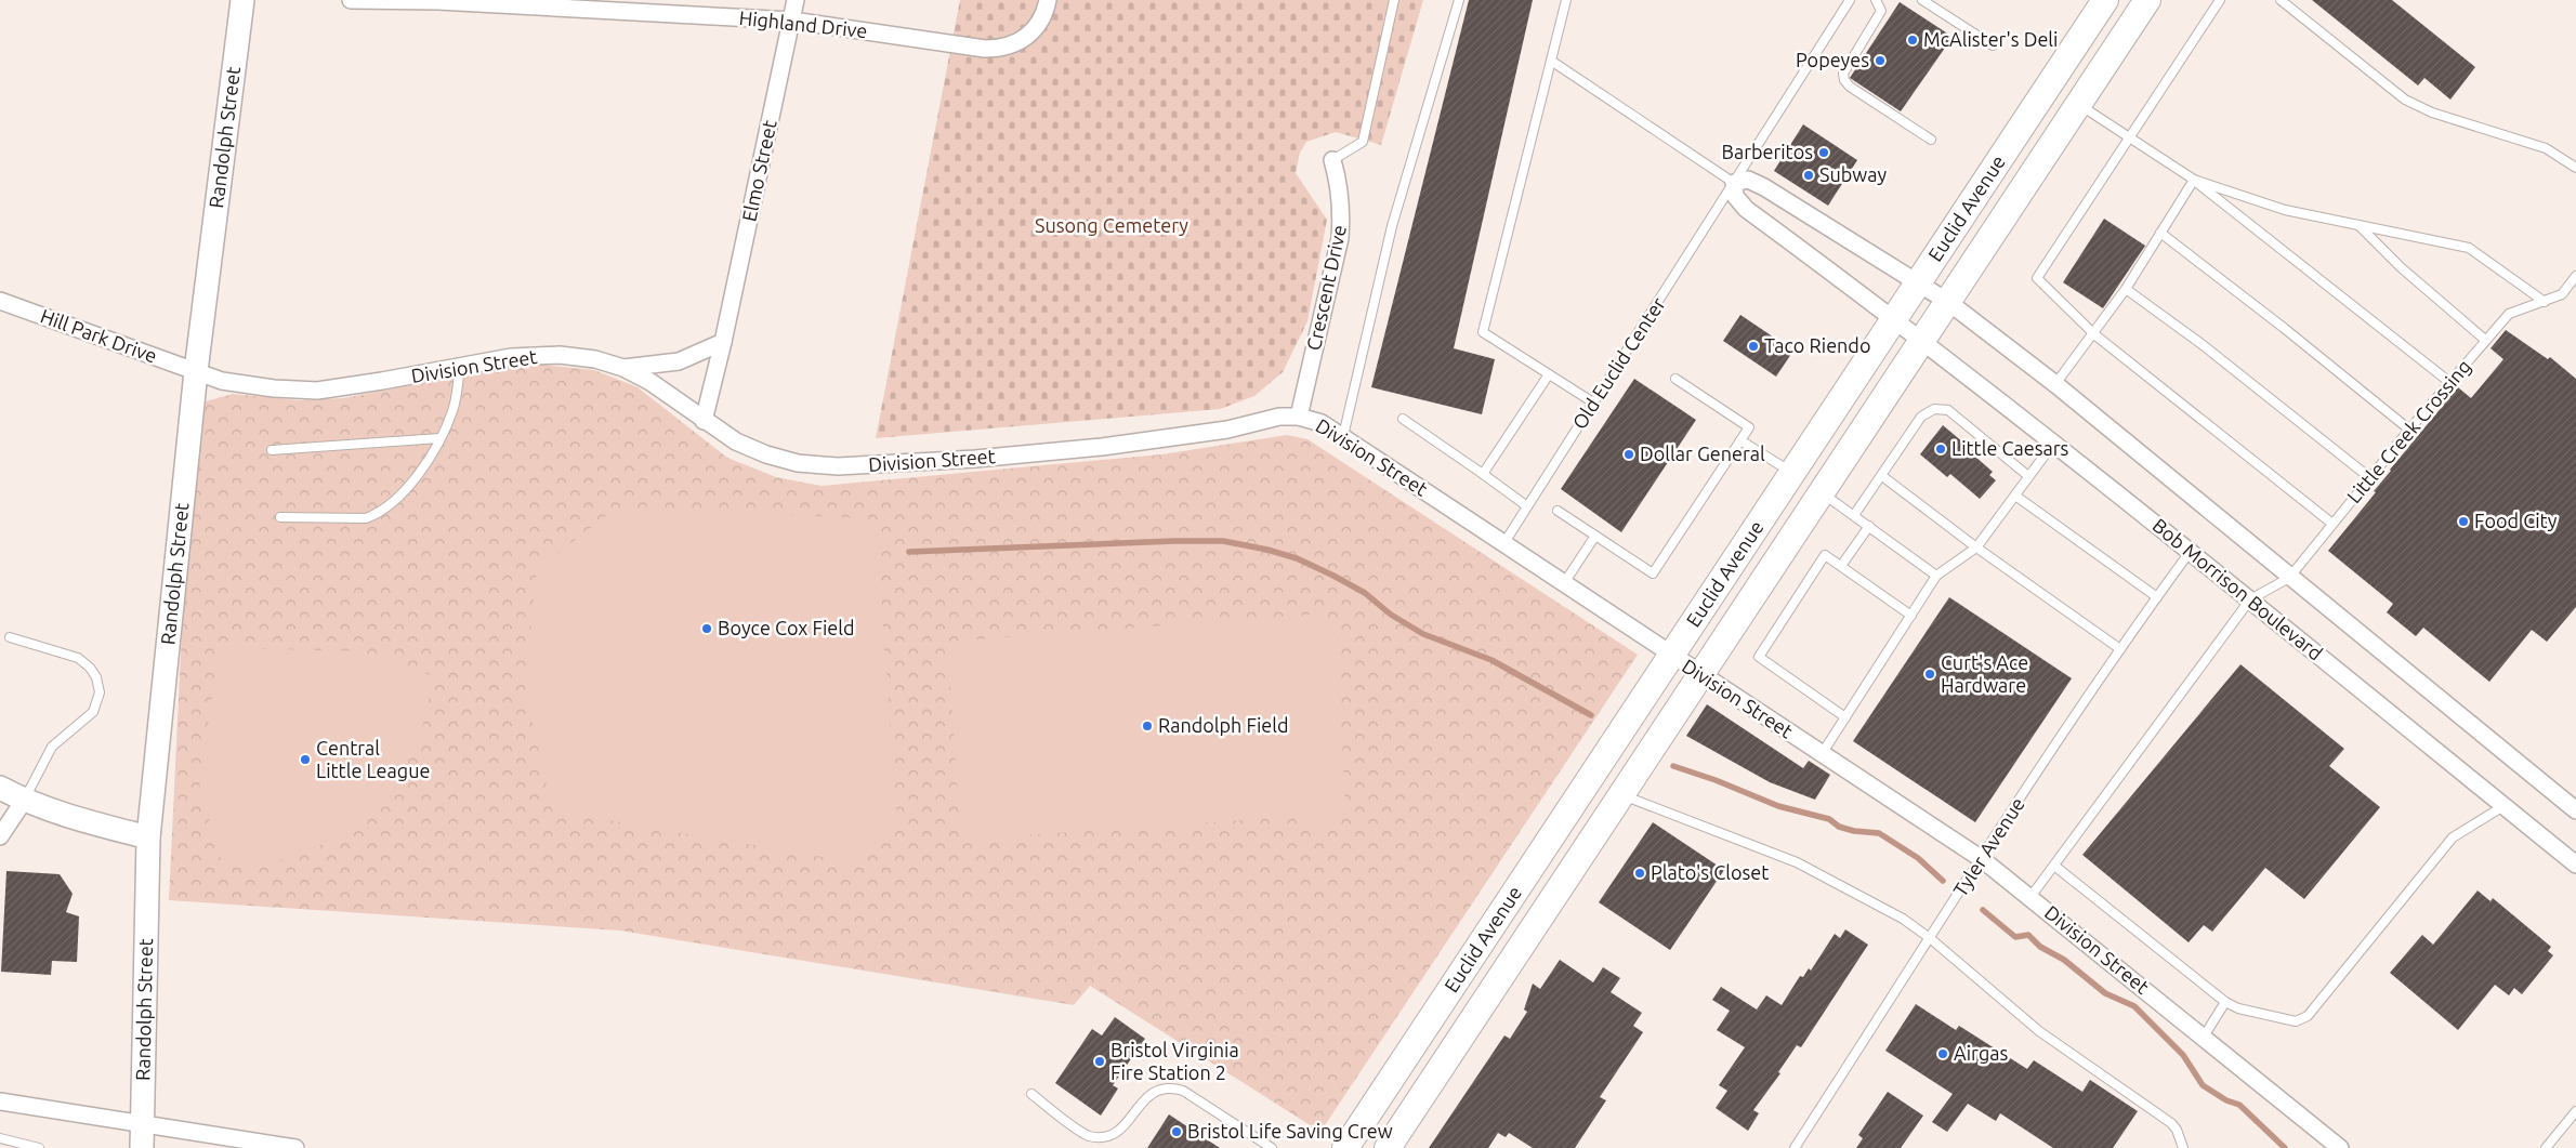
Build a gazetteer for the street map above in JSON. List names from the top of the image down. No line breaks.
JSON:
{"streets":{"main road":["Euclid Avenue"],"street":["Highland Drive","Randolph Street","Elmo Street","Crescent Drive","Hill Park Drive","Division Street","Bob Morrison Boulevard"],"lane":["Old Euclid Center","Little Creek Crossing","Tyler Avenue"]},"crossings":[["Highland Drive","Elmo Street"],["Randolph Street","Hill Park Drive"],["Randolph Street","Division Street"],["Elmo Street","Division Street"],["Euclid Avenue","Division Street"],["Euclid Avenue","Bob Morrison Boulevard"],["Crescent Drive","Division Street"],["Hill Park Drive","Division Street"],["Old Euclid Center","Division Street"],["Division Street","Tyler Avenue"],["Little Creek Crossing","Bob Morrison Boulevard"],["Bob Morrison Boulevard","Tyler Avenue"]],"parks":["Susong Cemetery"],"places":["McAlister's Deli","Popeyes","Barberitos","Subway","Taco Riendo","Little Caesars","Dollar General","Food City","Boyce Cox Field","Curt's Ace Hardware","Randolph Field","Central Little League","Plato's Closet","Airgas","Bristol Virginia Fire Station 2","Bristol Life Saving Crew"]}
